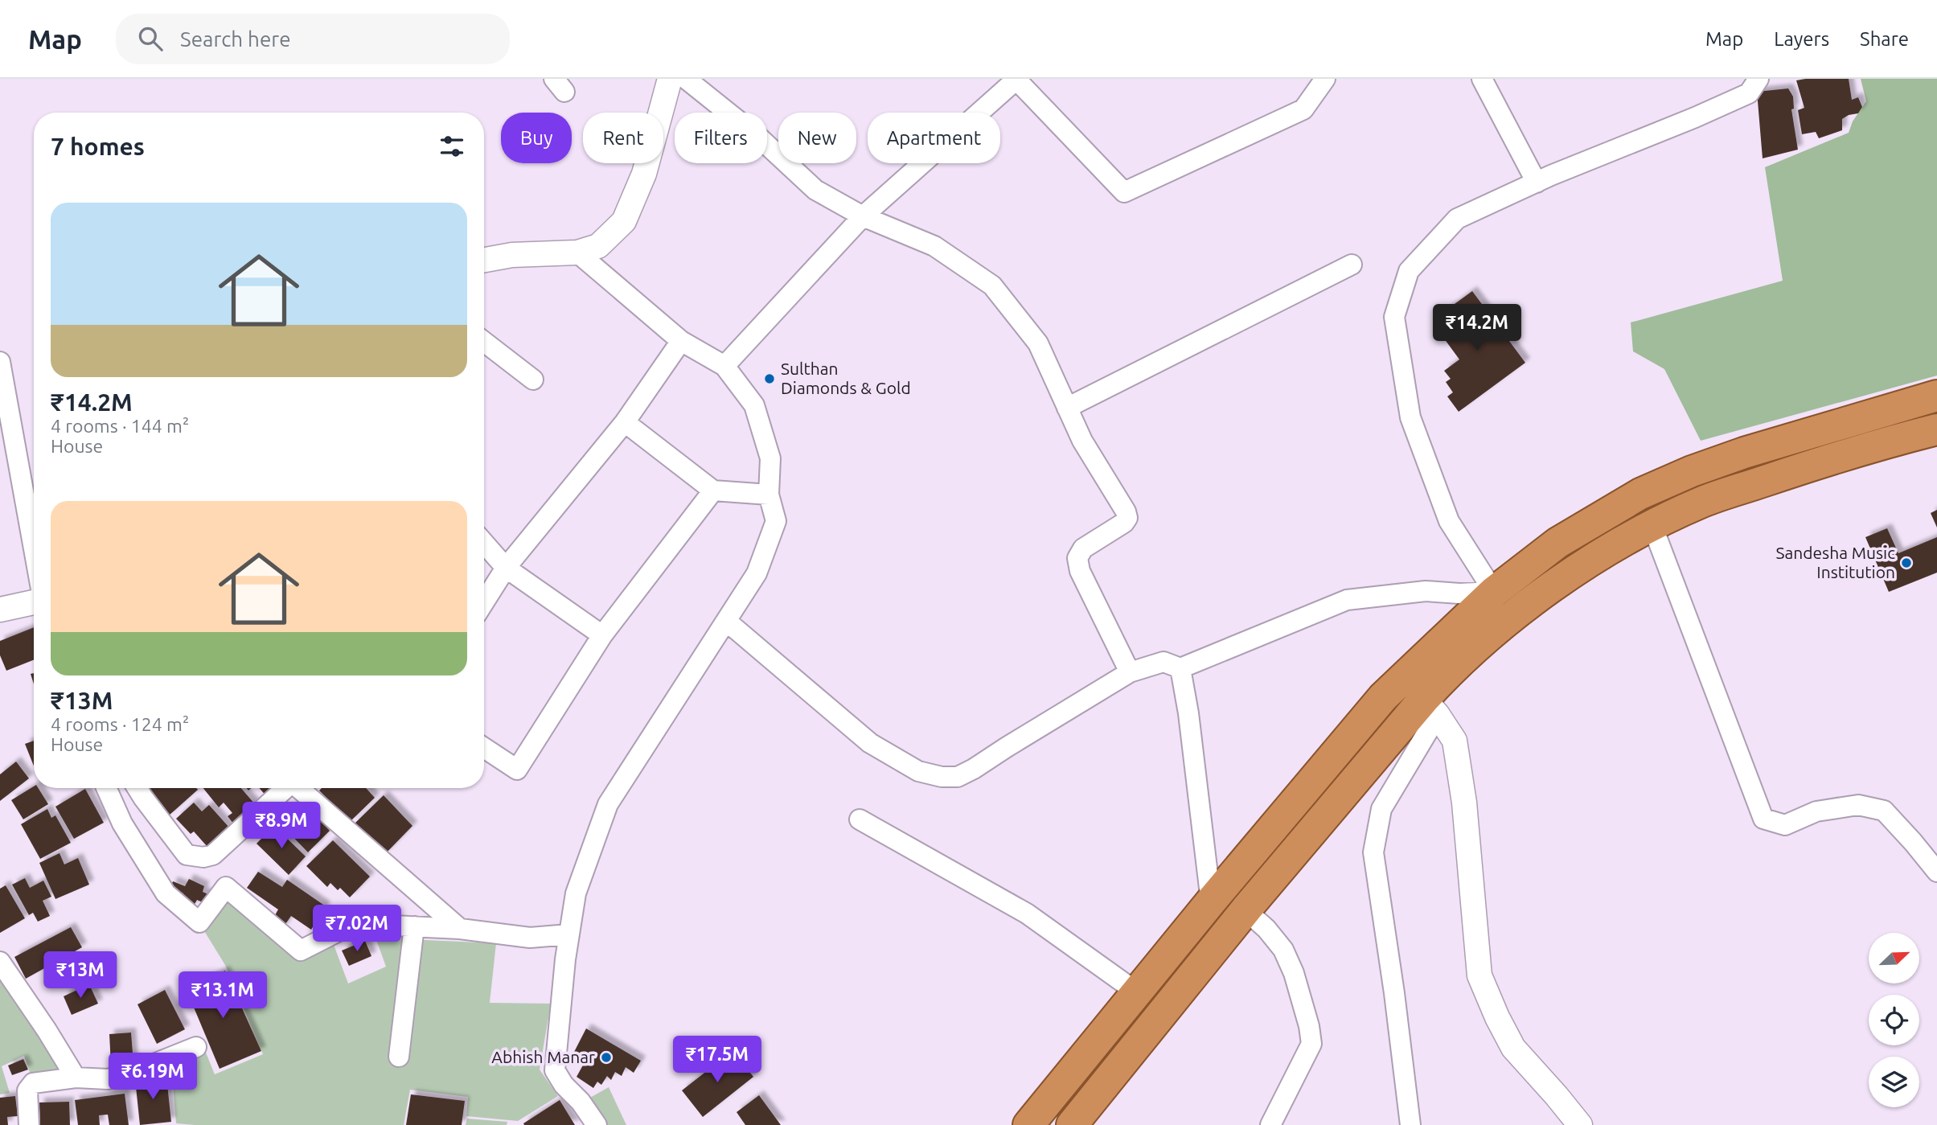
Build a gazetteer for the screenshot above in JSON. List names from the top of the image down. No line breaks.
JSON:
{"places":["Sulthan Diamonds & Gold","Sandesha Music Institution","Abhish Manar"],"north":"top right","page":{"header":"Map","search":"Search here","nav":["Map","Layers","Share"],"chip":["Buy","Rent","Filters","New","Apartment"],"heading":"7 homes","list":[{"name":"₹14.2M","note":"4 rooms · 144 m² · House"},{"name":"₹13M","note":"4 rooms · 124 m² · House"}],"price":["₹14.2M","₹8.9M","₹7.02M","₹13M","₹13.1M","₹17.5M","₹6.19M"]}}
